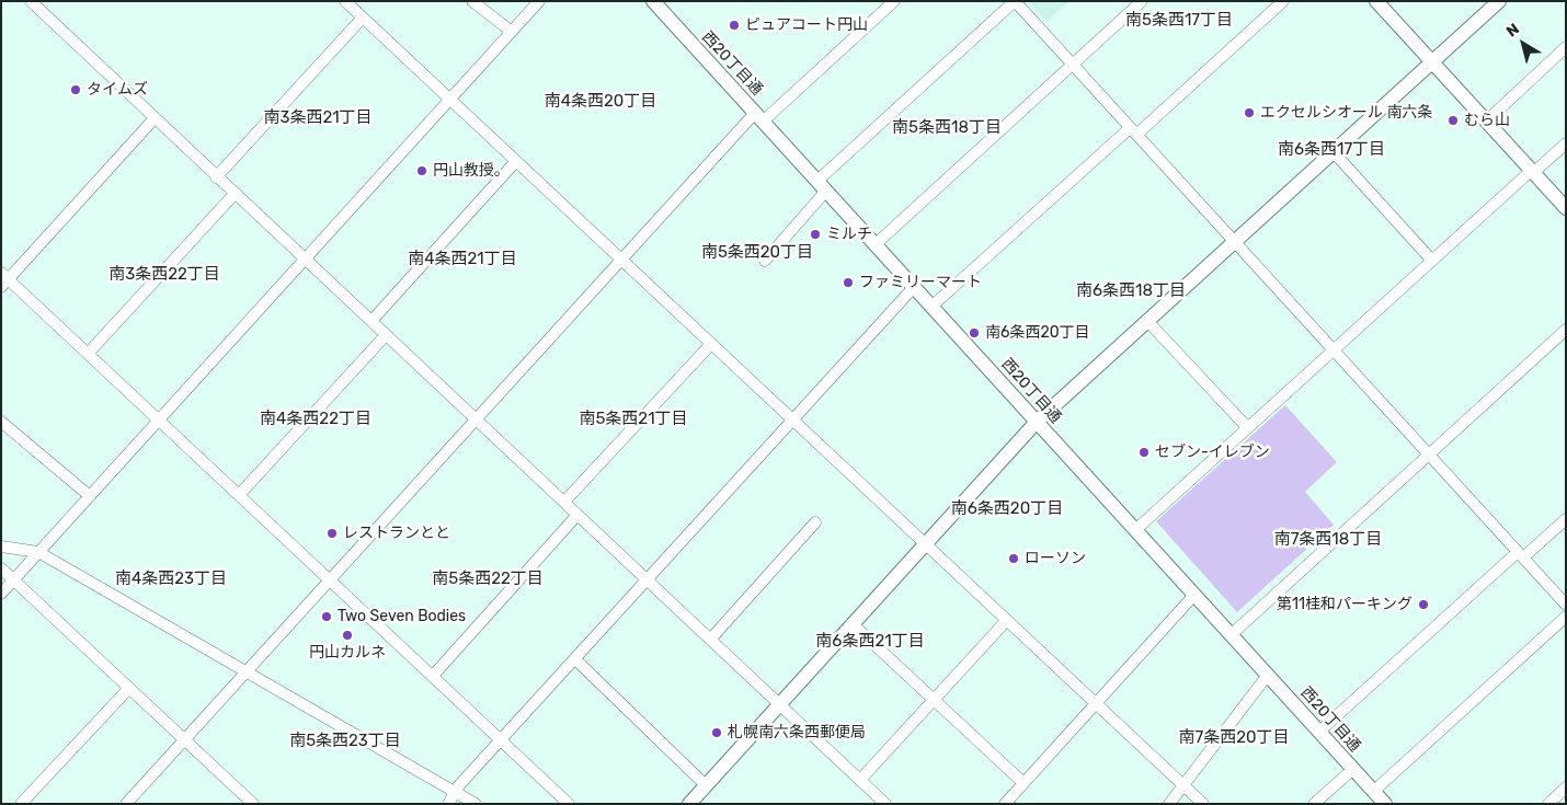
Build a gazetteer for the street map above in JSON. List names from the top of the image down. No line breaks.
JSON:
{"streets":{"street":["西20丁目通"]},"districts":["南5条西17丁目","南4条西20丁目","南3条西21丁目","南5条西18丁目","南6条西17丁目","南5条西20丁目","南4条西21丁目","南3条西22丁目","南6条西18丁目","南4条西22丁目","南5条西21丁目","南6条西20丁目","南7条西18丁目","南4条西23丁目","南5条西22丁目","南6条西21丁目","南7条西20丁目","南5条西23丁目"],"places":["ピュアコート円山","タイムズ","エクセルシオール 南六条","むら山","円山教授。","ミルチ","ファミリーマート","南6条西20丁目","セブン-イレブン","レストランとと","ローソン","第11桂和パーキング","Two Seven Bodies","円山カルネ","札幌南六条西郵便局"],"north":"top left"}
